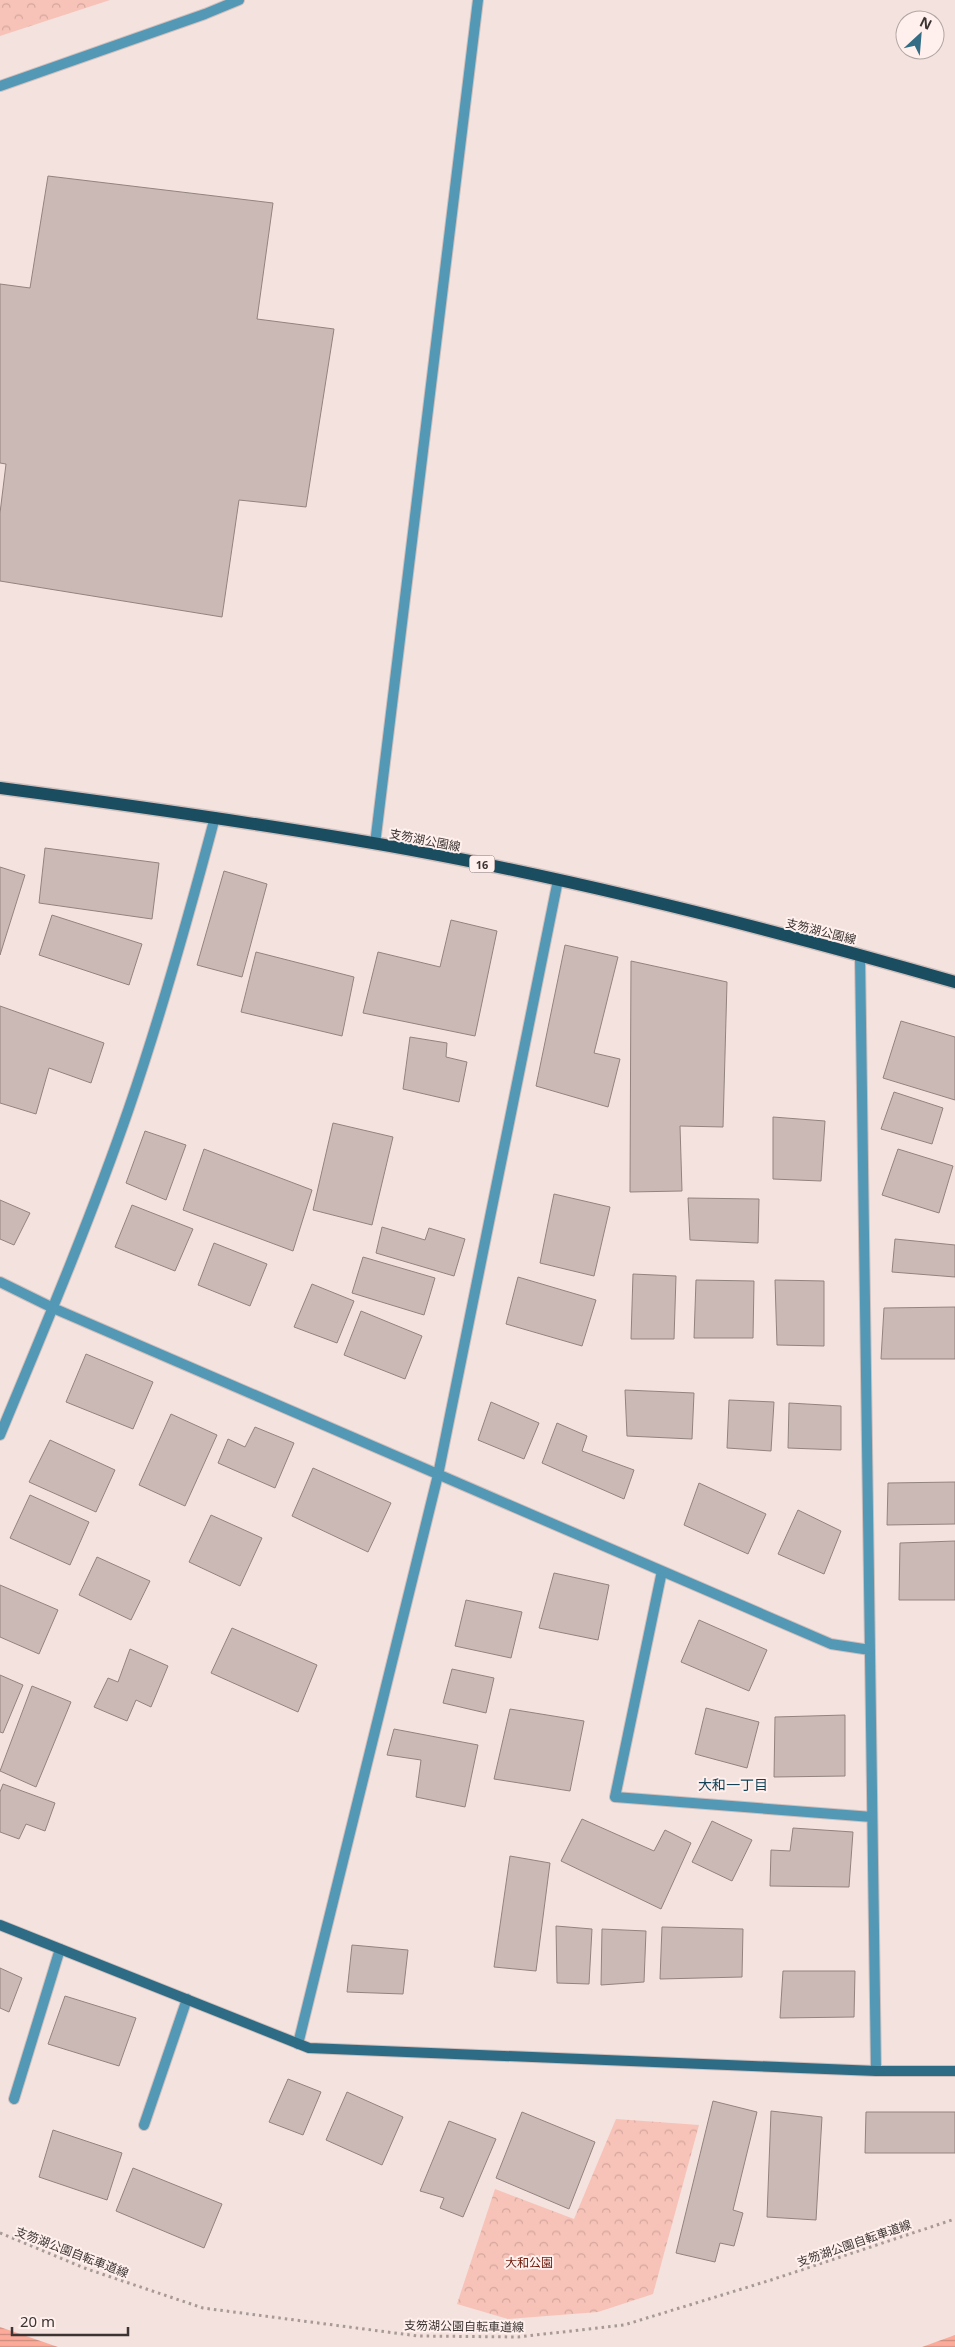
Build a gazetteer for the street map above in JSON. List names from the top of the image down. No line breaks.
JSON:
{"streets":{"main road":["支笏湖公園線","16"],"path":["支笏湖公園自転車道線"]},"districts":["大和一丁目"],"parks":["大和公園"],"scale_bar":"20 m","north":"top right"}
